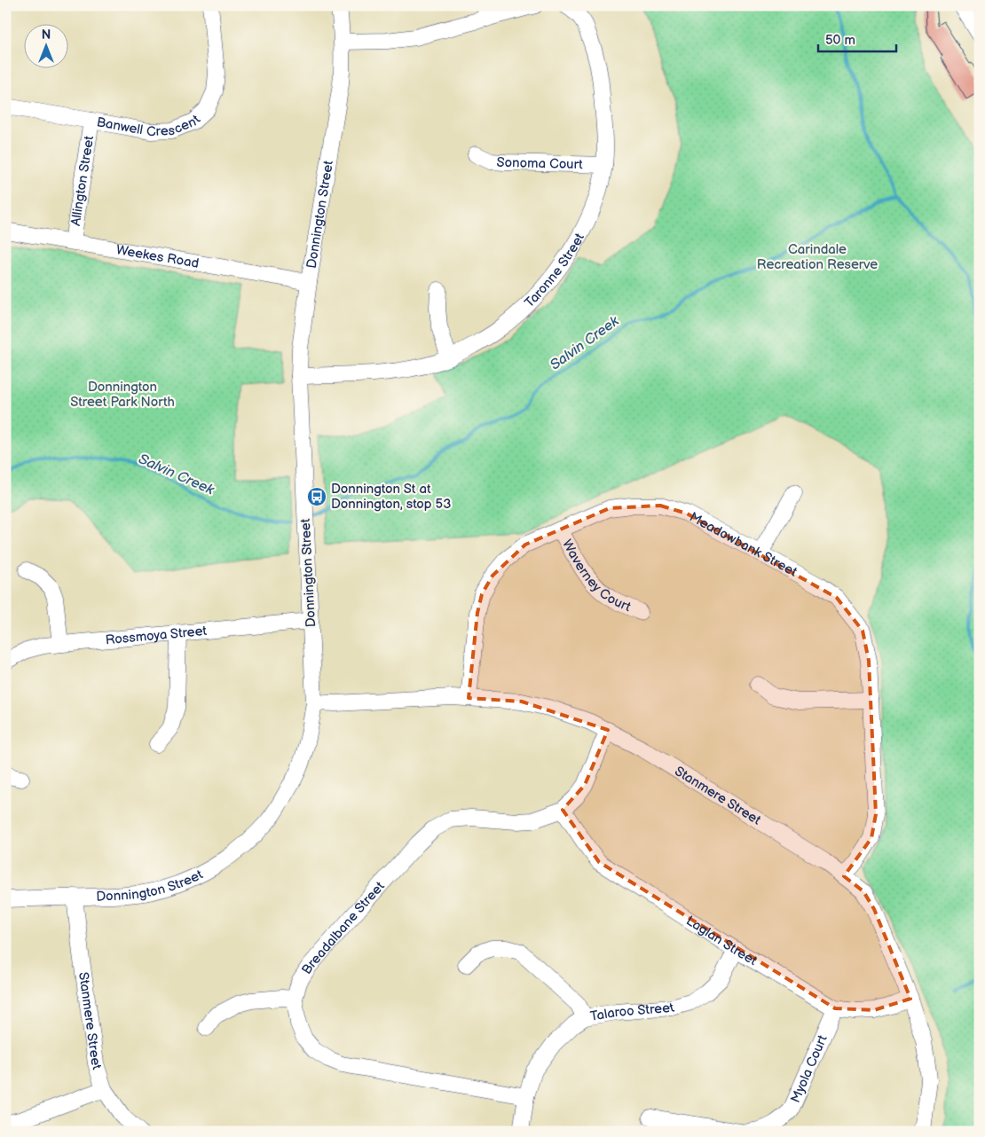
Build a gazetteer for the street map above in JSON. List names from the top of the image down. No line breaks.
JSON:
{"streets":{"street":["Banwell Crescent","Sonoma Court","Allington Street","Donnington Street","Weekes Road","Taronne Street","Meadowbank Street","Waverney Court","Rossmoya Street","Stanmere Street","Breadalbane Street","Laglan Street","Talaroo Street","Myola Court"]},"crossings":[["Banwell Crescent","Allington Street"],["Sonoma Court","Taronne Street"],["Allington Street","Weekes Road"],["Donnington Street","Weekes Road"],["Donnington Street","Taronne Street"],["Donnington Street","Rossmoya Street"],["Donnington Street","Stanmere Street"],["Meadowbank Street","Waverney Court"],["Meadowbank Street","Stanmere Street"],["Stanmere Street","Breadalbane Street"],["Stanmere Street","Laglan Street"],["Breadalbane Street","Laglan Street"],["Breadalbane Street","Talaroo Street"],["Laglan Street","Talaroo Street"],["Laglan Street","Myola Court"]],"water":["Salvin Creek"],"parks":["Carindale Recreation Reserve","Donnington Street Park North"],"places":{"bus stop":["Donnington St at Donnington, stop 53"]},"scale_bar":"50 m","north":"top"}
